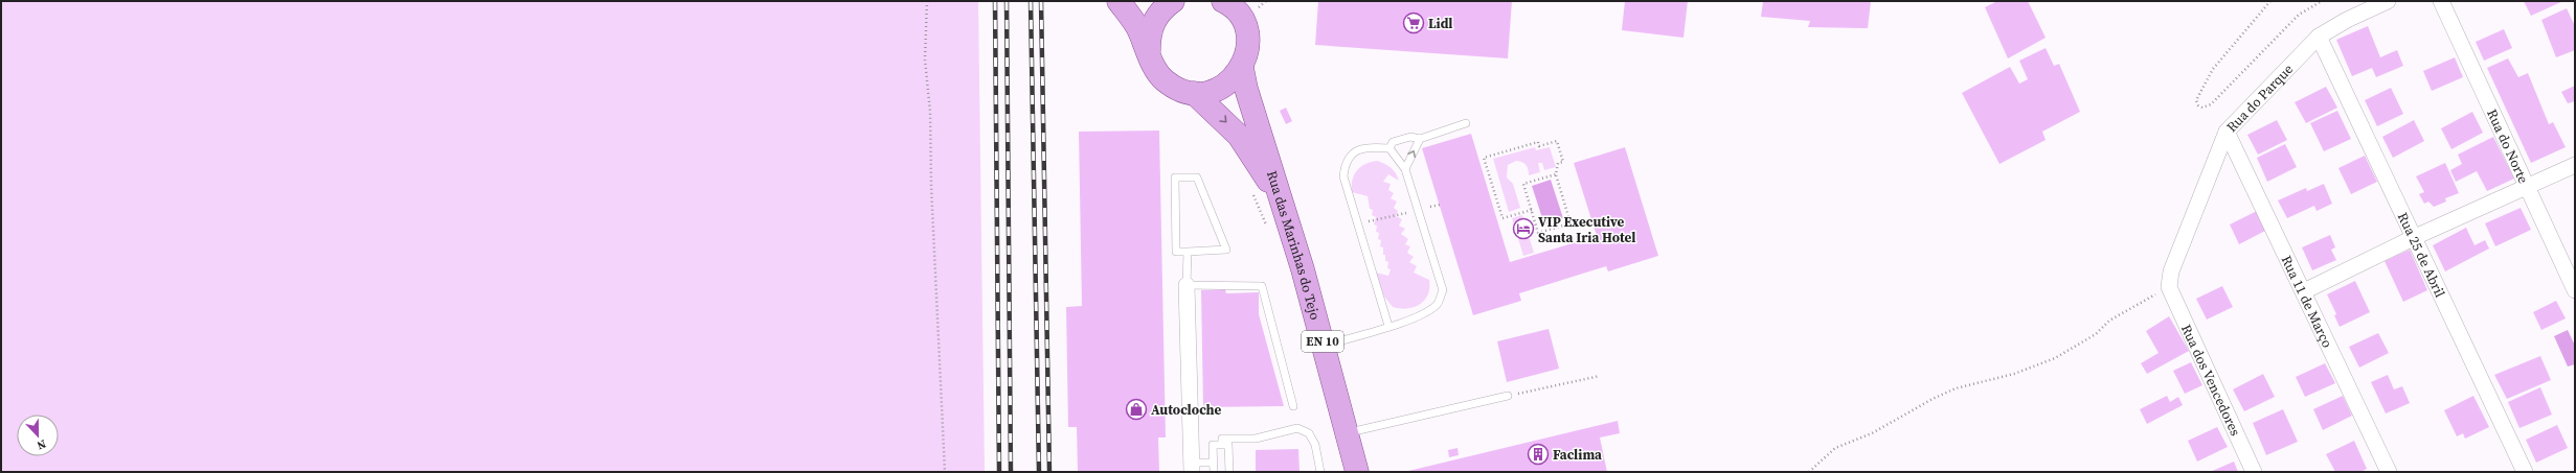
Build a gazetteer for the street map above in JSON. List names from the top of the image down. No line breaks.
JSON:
{"streets":{"main road":["Rua das Marinhas do Tejo","EN 10"],"street":["Rua do Parque","Rua do Norte","Rua 25 de Abril","Rua 11 de Março","Rua dos Vencedores"]},"crossings":[["Rua do Parque","Rua 25 de Abril"],["Rua do Parque","Rua 11 de Março"],["Rua do Parque","Rua dos Vencedores"],["Rua das Marinhas do Tejo","EN 10"]],"places":{"supermarket":["Lidl"],"hotel":["VIP Executive Santa Iria Hotel"],"shop":["Autocloche"],"building":["Faclima"]},"north":"bottom"}
